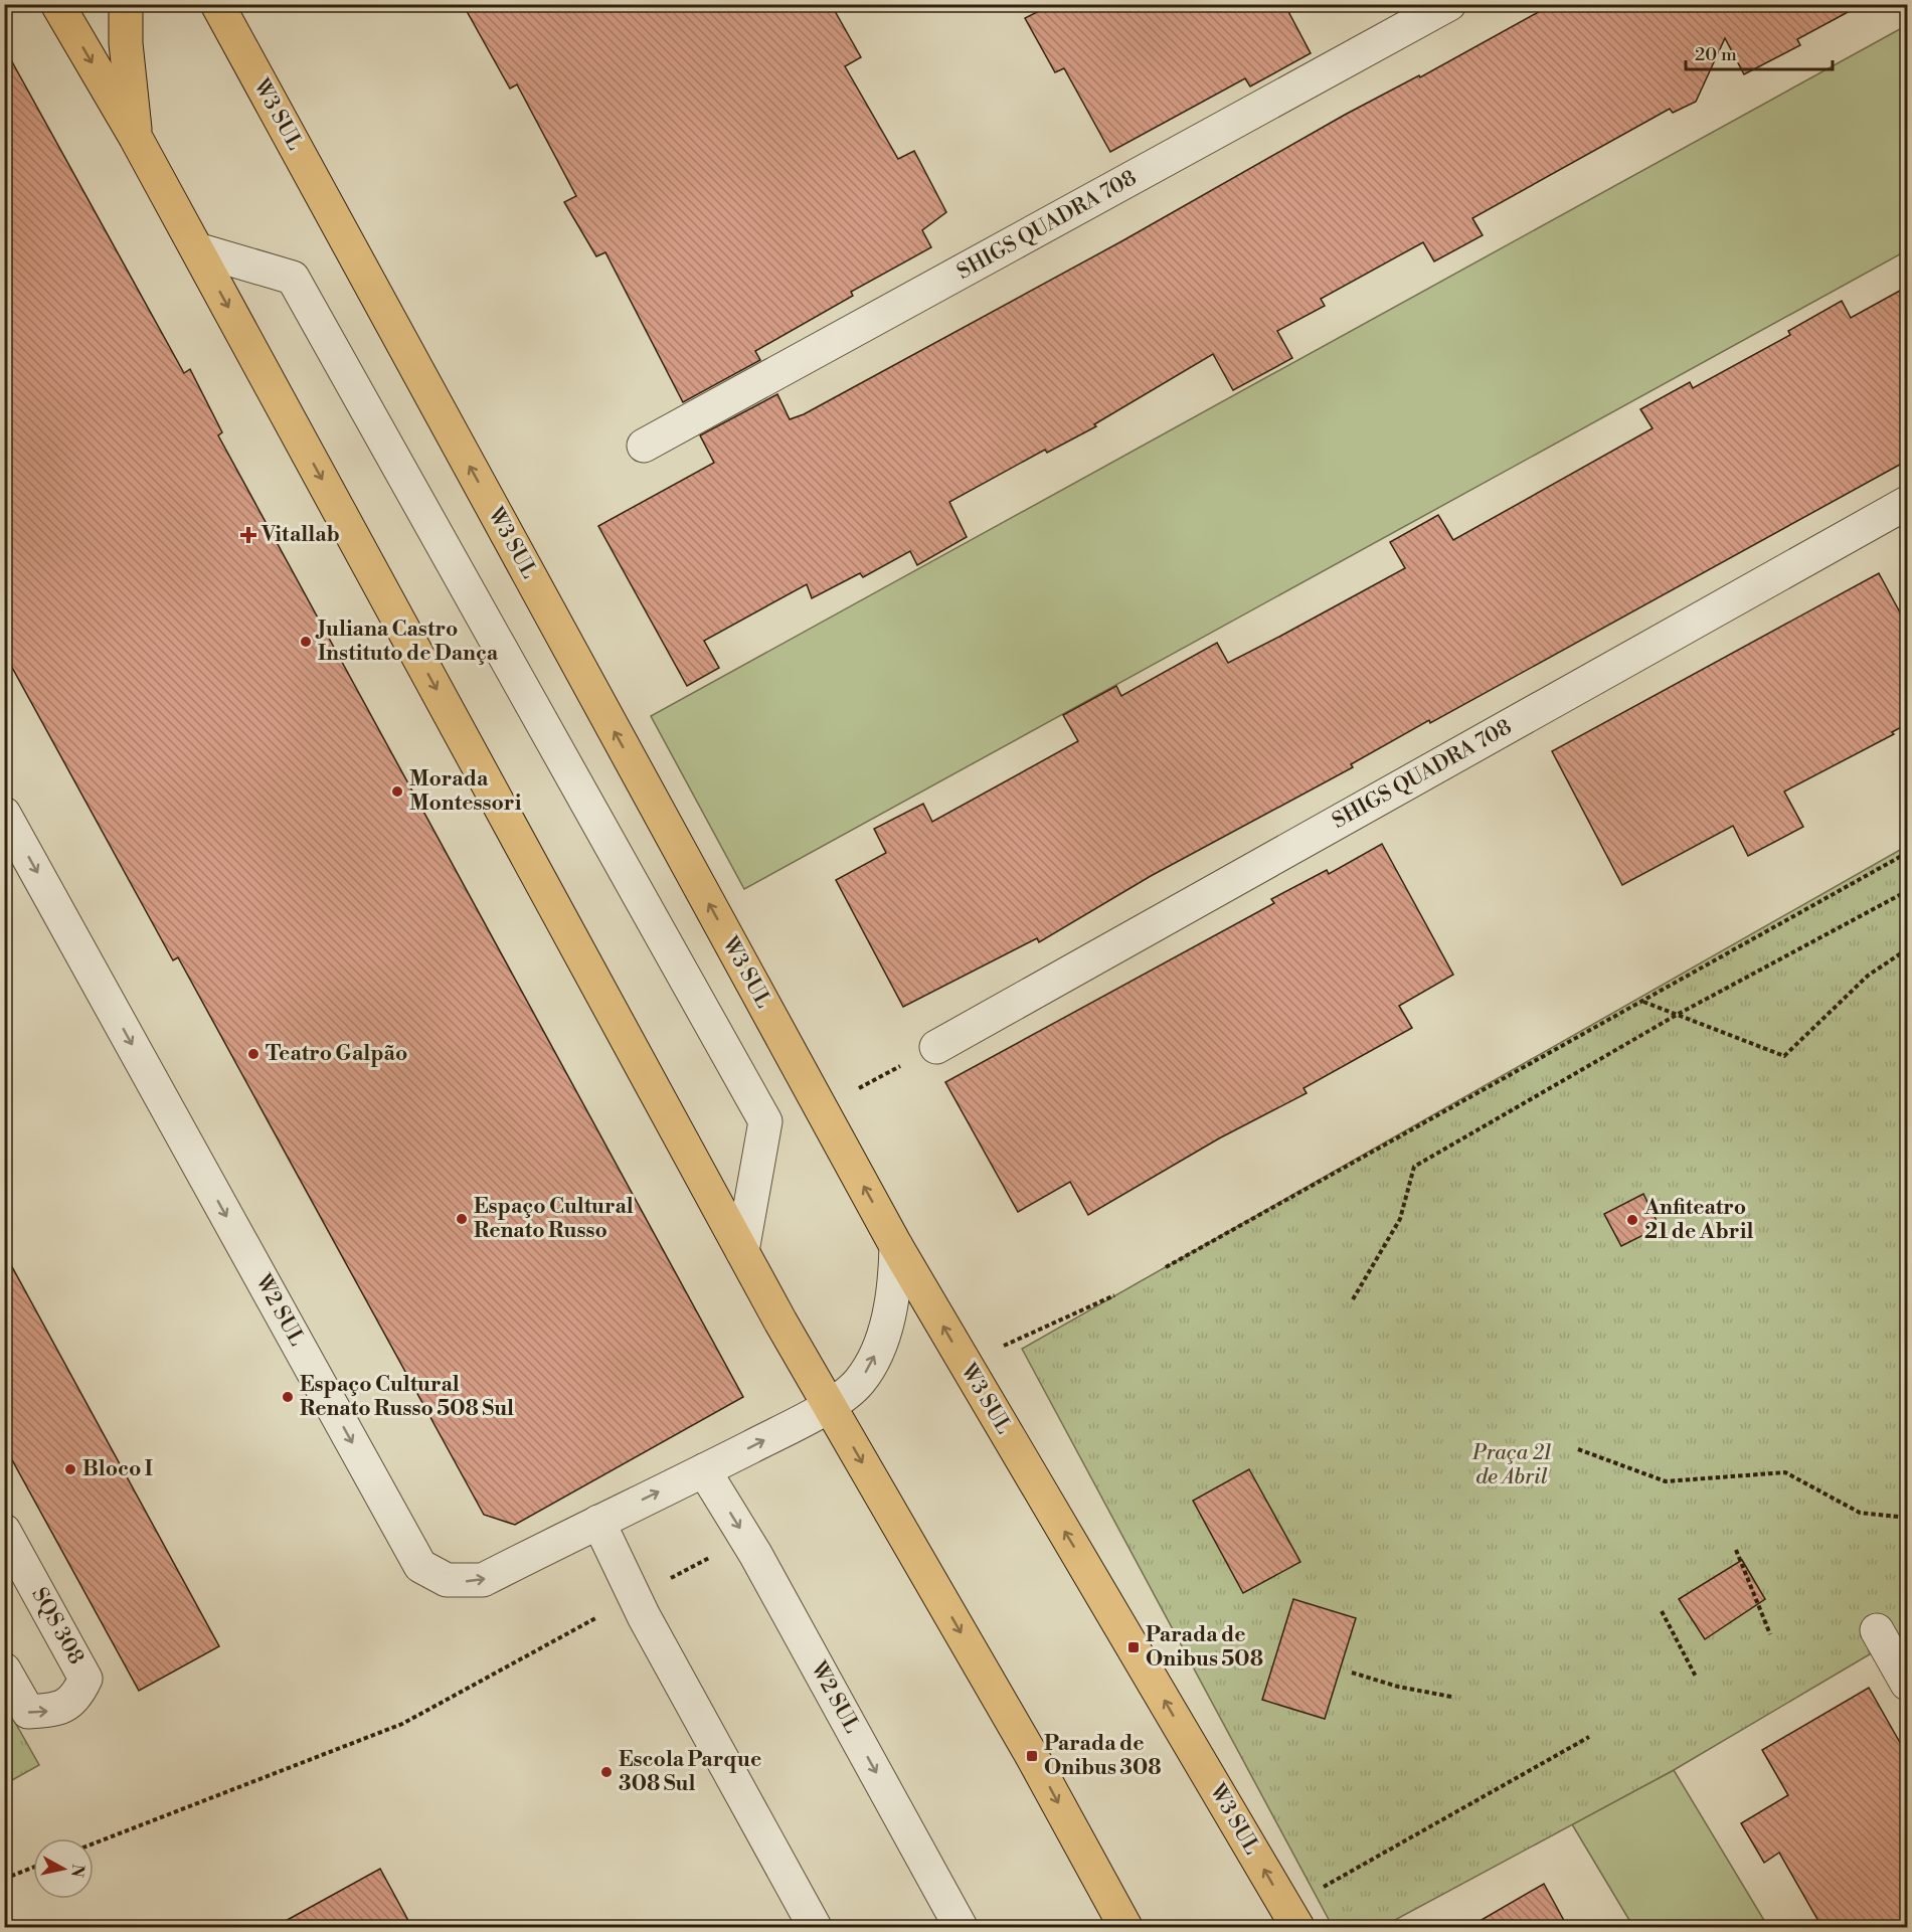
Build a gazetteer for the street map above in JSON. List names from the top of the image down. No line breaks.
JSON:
{"streets":{"main road":["W3 SUL"],"street":["SHIGS QUADRA 708","W2 SUL","SQS 308"]},"crossings":[["W3 SUL","W2 SUL"]],"parks":["Praça 21 de Abril"],"places":{"health":["Vitallab"],"other":["Juliana Castro Instituto de Dança","Morada Montessori","Teatro Galpão","Espaço Cultural Renato Russo","Anfiteatro 21 de Abril","Espaço Cultural Renato Russo 508 Sul","Bloco I","Escola Parque 308 Sul"],"transit":["Parada de Onibus 508","Parada de Onibus 308"]},"scale_bar":"20 m","north":"right"}
